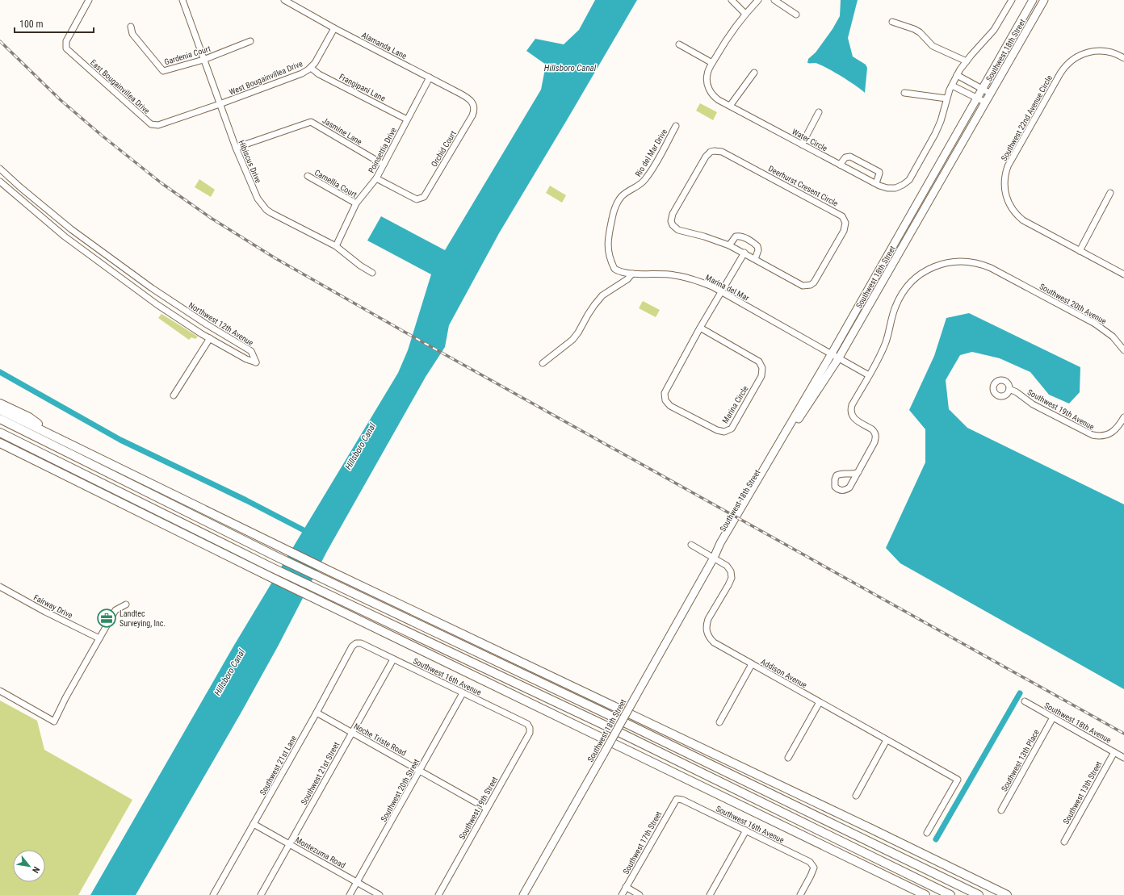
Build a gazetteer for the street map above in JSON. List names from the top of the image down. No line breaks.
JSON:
{"streets":{"main road":["Southwest 18th Street"],"street":["Alamanda Lane","Gardenia Court","West Bougainvillea Drive","East Bougainvillea Drive","Frangipani Lane","Southwest 22nd Avenue Circle","Jasmine Lane","Water Circle","Orchid Court","Poinsettia Drive","Rio del Mar Drive","Hibiscus Drive","Camellia Court","Deerhurst Cresent Circle","Marina del Mar","Southwest 20th Avenue","Northwest 12th Avenue","Marina Circle","Southwest 19th Avenue","Fairway Drive","Addison Avenue","Southwest 16th Avenue","Southwest 18th Avenue","Noche Triste Road","Southwest 13th Place","Southwest 21st Lane","Southwest 21st Street","Southwest 20th Street","Southwest 13th Street","Southwest 19th Street","Southwest 17th Street","Montezuma Road"]},"crossings":[["Alamanda Lane","West Bougainvillea Drive"],["Alamanda Lane","Orchid Court"],["Alamanda Lane","Poinsettia Drive"],["Southwest 18th Street","Marina del Mar"],["Southwest 18th Street","Addison Avenue"],["Gardenia Court","Hibiscus Drive"],["West Bougainvillea Drive","East Bougainvillea Drive"],["West Bougainvillea Drive","Frangipani Lane"],["West Bougainvillea Drive","Hibiscus Drive"],["East Bougainvillea Drive","Hibiscus Drive"],["Frangipani Lane","Poinsettia Drive"],["Jasmine Lane","Poinsettia Drive"],["Jasmine Lane","Hibiscus Drive"],["Orchid Court","Poinsettia Drive"],["Poinsettia Drive","Hibiscus Drive"],["Poinsettia Drive","Camellia Court"],["Rio del Mar Drive","Marina del Mar"],["Deerhurst Cresent Circle","Marina Circle"],["Marina del Mar","Marina Circle"],["Southwest 16th Avenue","Southwest 21st Lane"],["Southwest 16th Avenue","Southwest 21st Street"],["Southwest 16th Avenue","Southwest 20th Street"],["Southwest 16th Avenue","Southwest 19th Street"],["Southwest 16th Avenue","Southwest 17th Street"],["Southwest 18th Avenue","Southwest 13th Place"],["Southwest 18th Avenue","Southwest 13th Street"],["Noche Triste Road","Southwest 21st Lane"],["Noche Triste Road","Southwest 21st Street"],["Noche Triste Road","Southwest 20th Street"],["Noche Triste Road","Southwest 19th Street"],["Southwest 21st Lane","Montezuma Road"],["Southwest 21st Street","Montezuma Road"],["Southwest 20th Street","Montezuma Road"]],"water":["Hillsboro Canal"],"places":{"office":["Landtec Surveying, Inc."]},"scale_bar":"100 m","north":"bottom right"}
